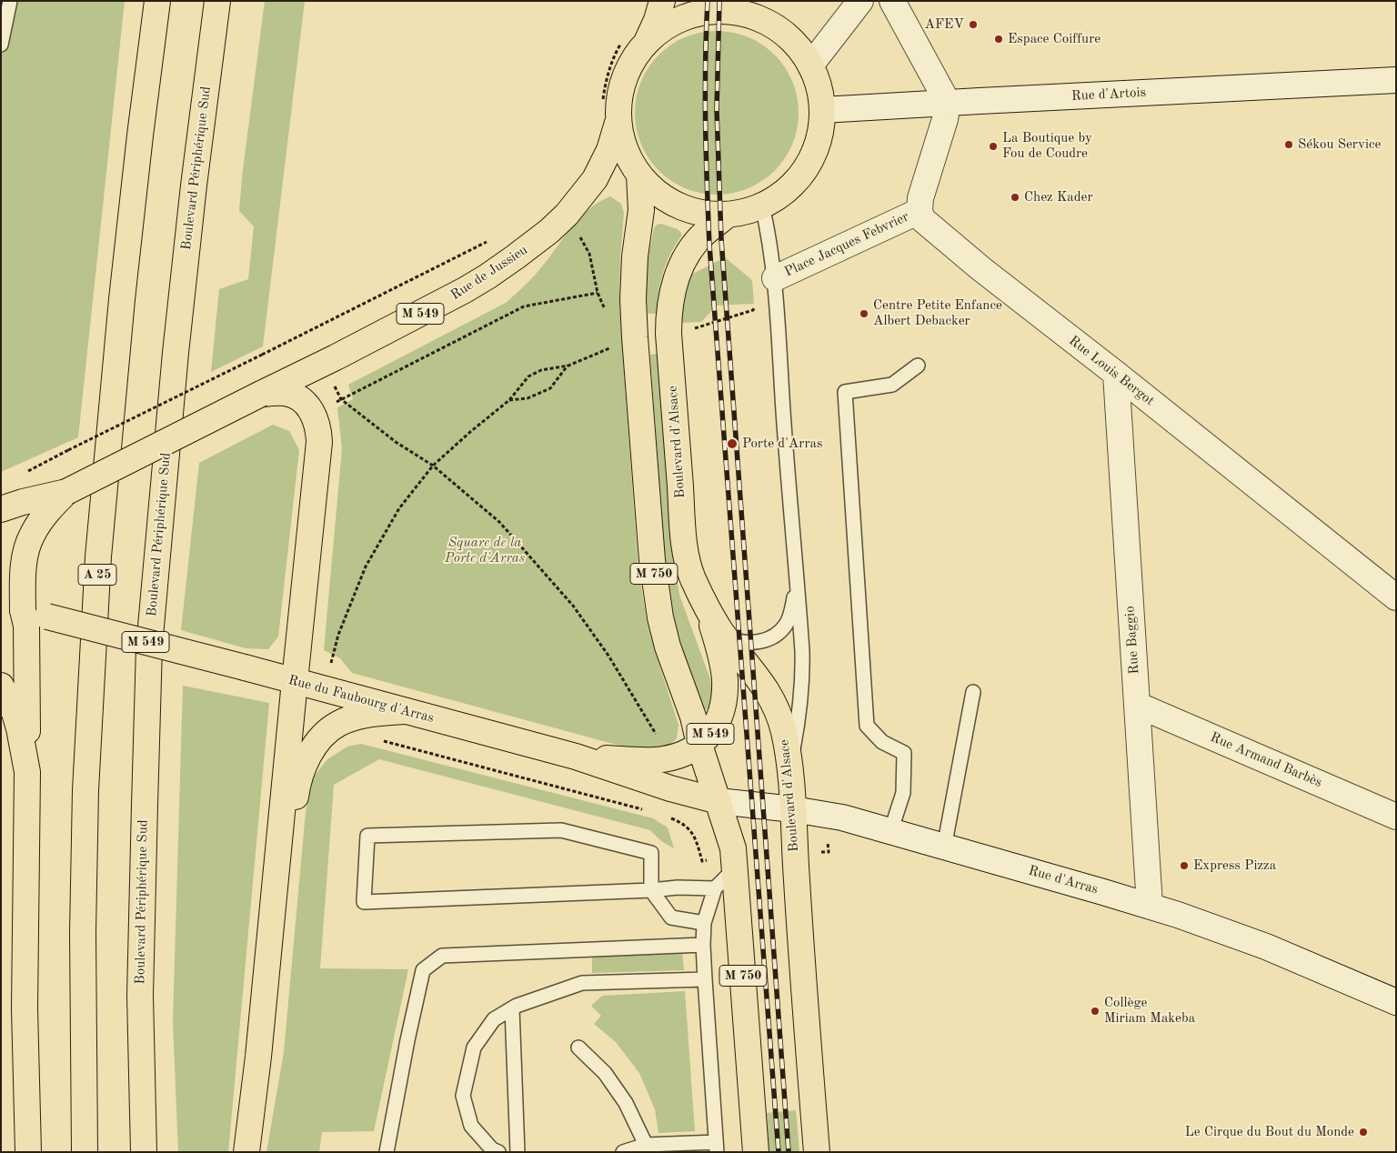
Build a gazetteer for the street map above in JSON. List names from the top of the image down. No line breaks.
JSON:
{"streets":{"main road":["Boulevard Périphérique Sud","Rue de Jussieu","M 549","Boulevard d'Alsace","M 750","A 25","Rue du Faubourg d'Arras"],"street":["Rue d'Artois","Place Jacques Febvrier","Rue Louis Bergot","Rue Baggio","Rue Armand Barbès","Rue d'Arras"]},"crossings":[["Place Jacques Febvrier","Rue Louis Bergot"],["Rue de Jussieu","M 549"],["M 549","Boulevard d'Alsace"],["M 549","M 750"],["M 549","Rue du Faubourg d'Arras"],["Rue Louis Bergot","Rue Baggio"],["Boulevard d'Alsace","Rue d'Arras"],["M 750","Rue du Faubourg d'Arras"],["M 750","Rue d'Arras"],["Rue Baggio","Rue Armand Barbès"],["Rue Baggio","Rue d'Arras"],["Rue du Faubourg d'Arras","Rue d'Arras"]],"parks":["Square de la Porte d'Arras"],"places":["AFEV","Espace Coiffure","Sékou Service","La Boutique by Fou de Coudre","Chez Kader","Centre Petite Enfance Albert Debacker","Porte d'Arras","Express Pizza","Collège Miriam Makeba","Le Cirque du Bout du Monde"]}
